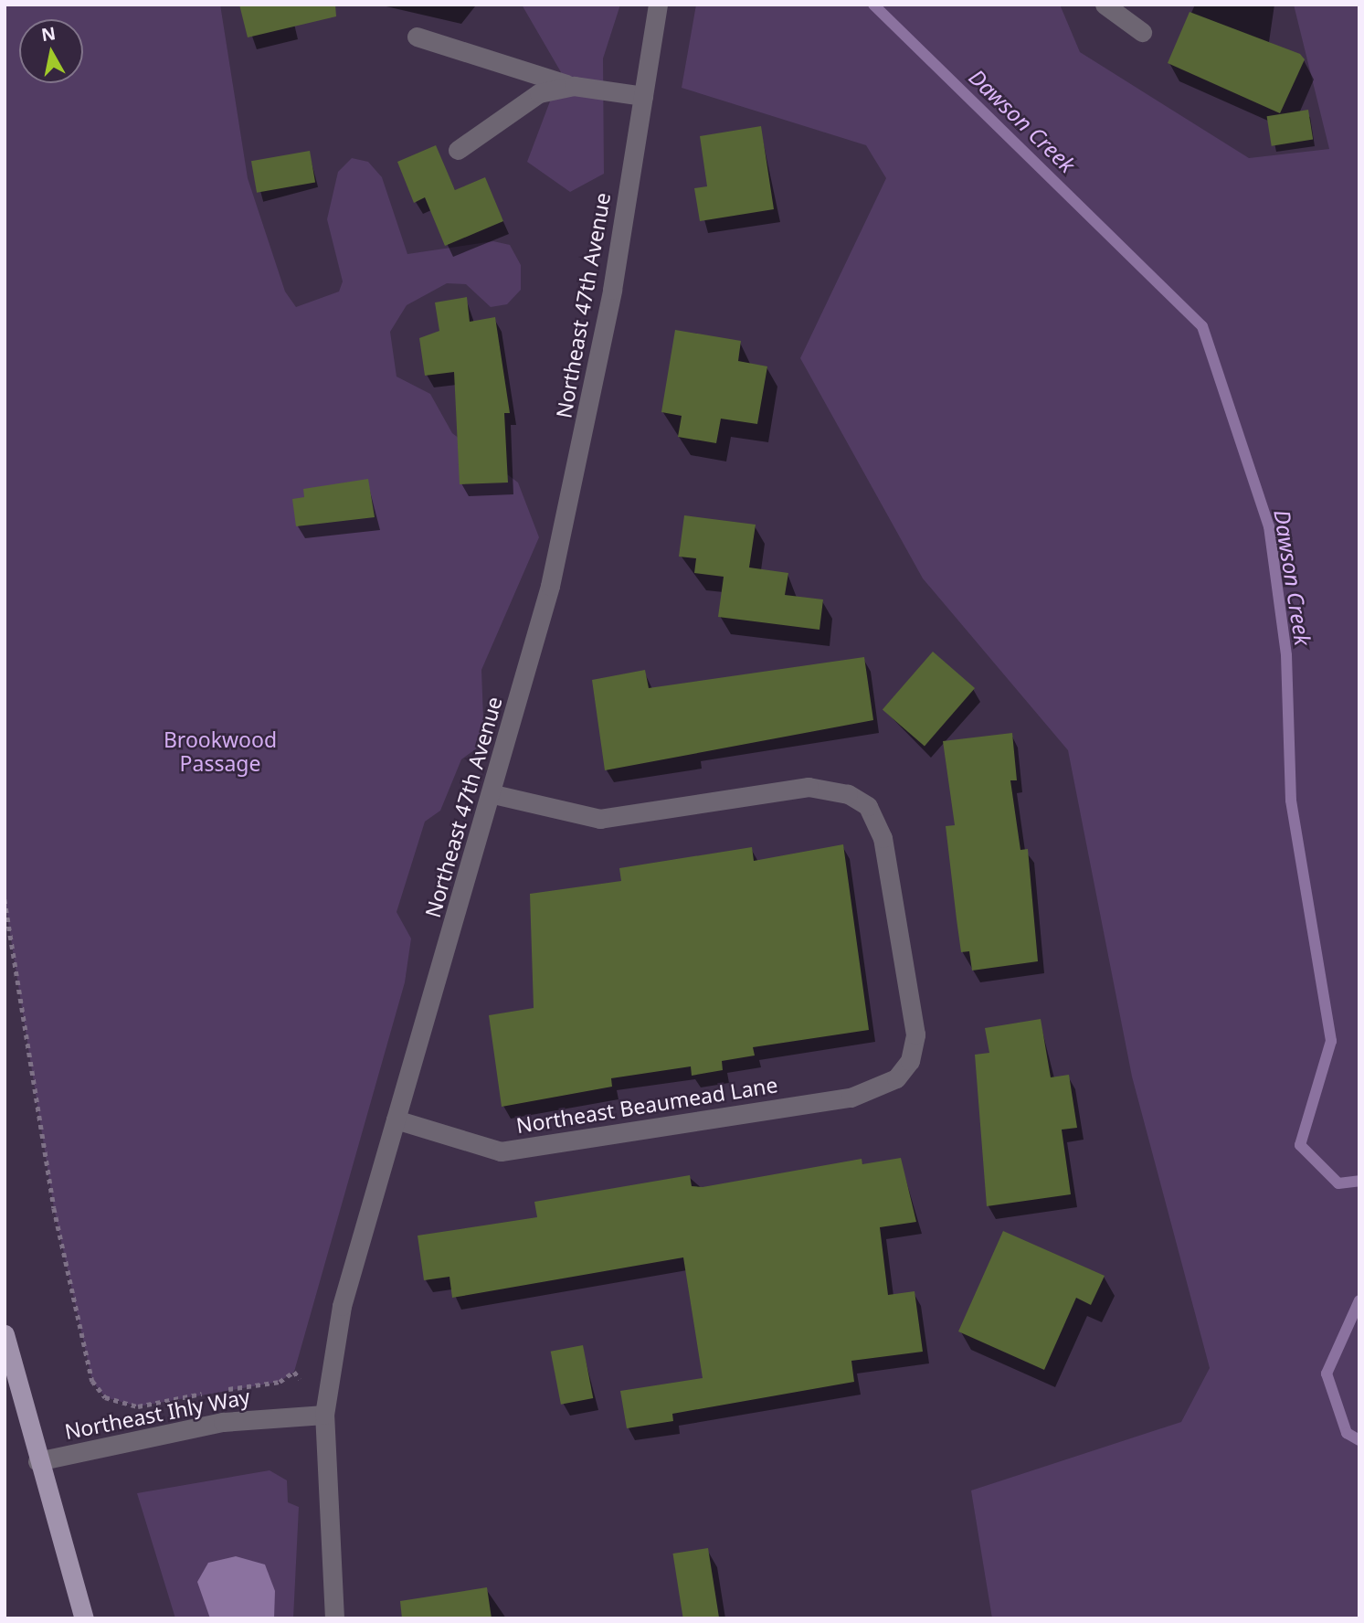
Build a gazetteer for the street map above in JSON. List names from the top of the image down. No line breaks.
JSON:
{"streets":{"street":["Northeast 47th Avenue","Northeast Beaumead Lane","Northeast Ihly Way"]},"crossings":[["Northeast 47th Avenue","Northeast Beaumead Lane"],["Northeast 47th Avenue","Northeast Ihly Way"]],"water":["Dawson Creek"],"parks":["Brookwood Passage"],"north":"top"}
